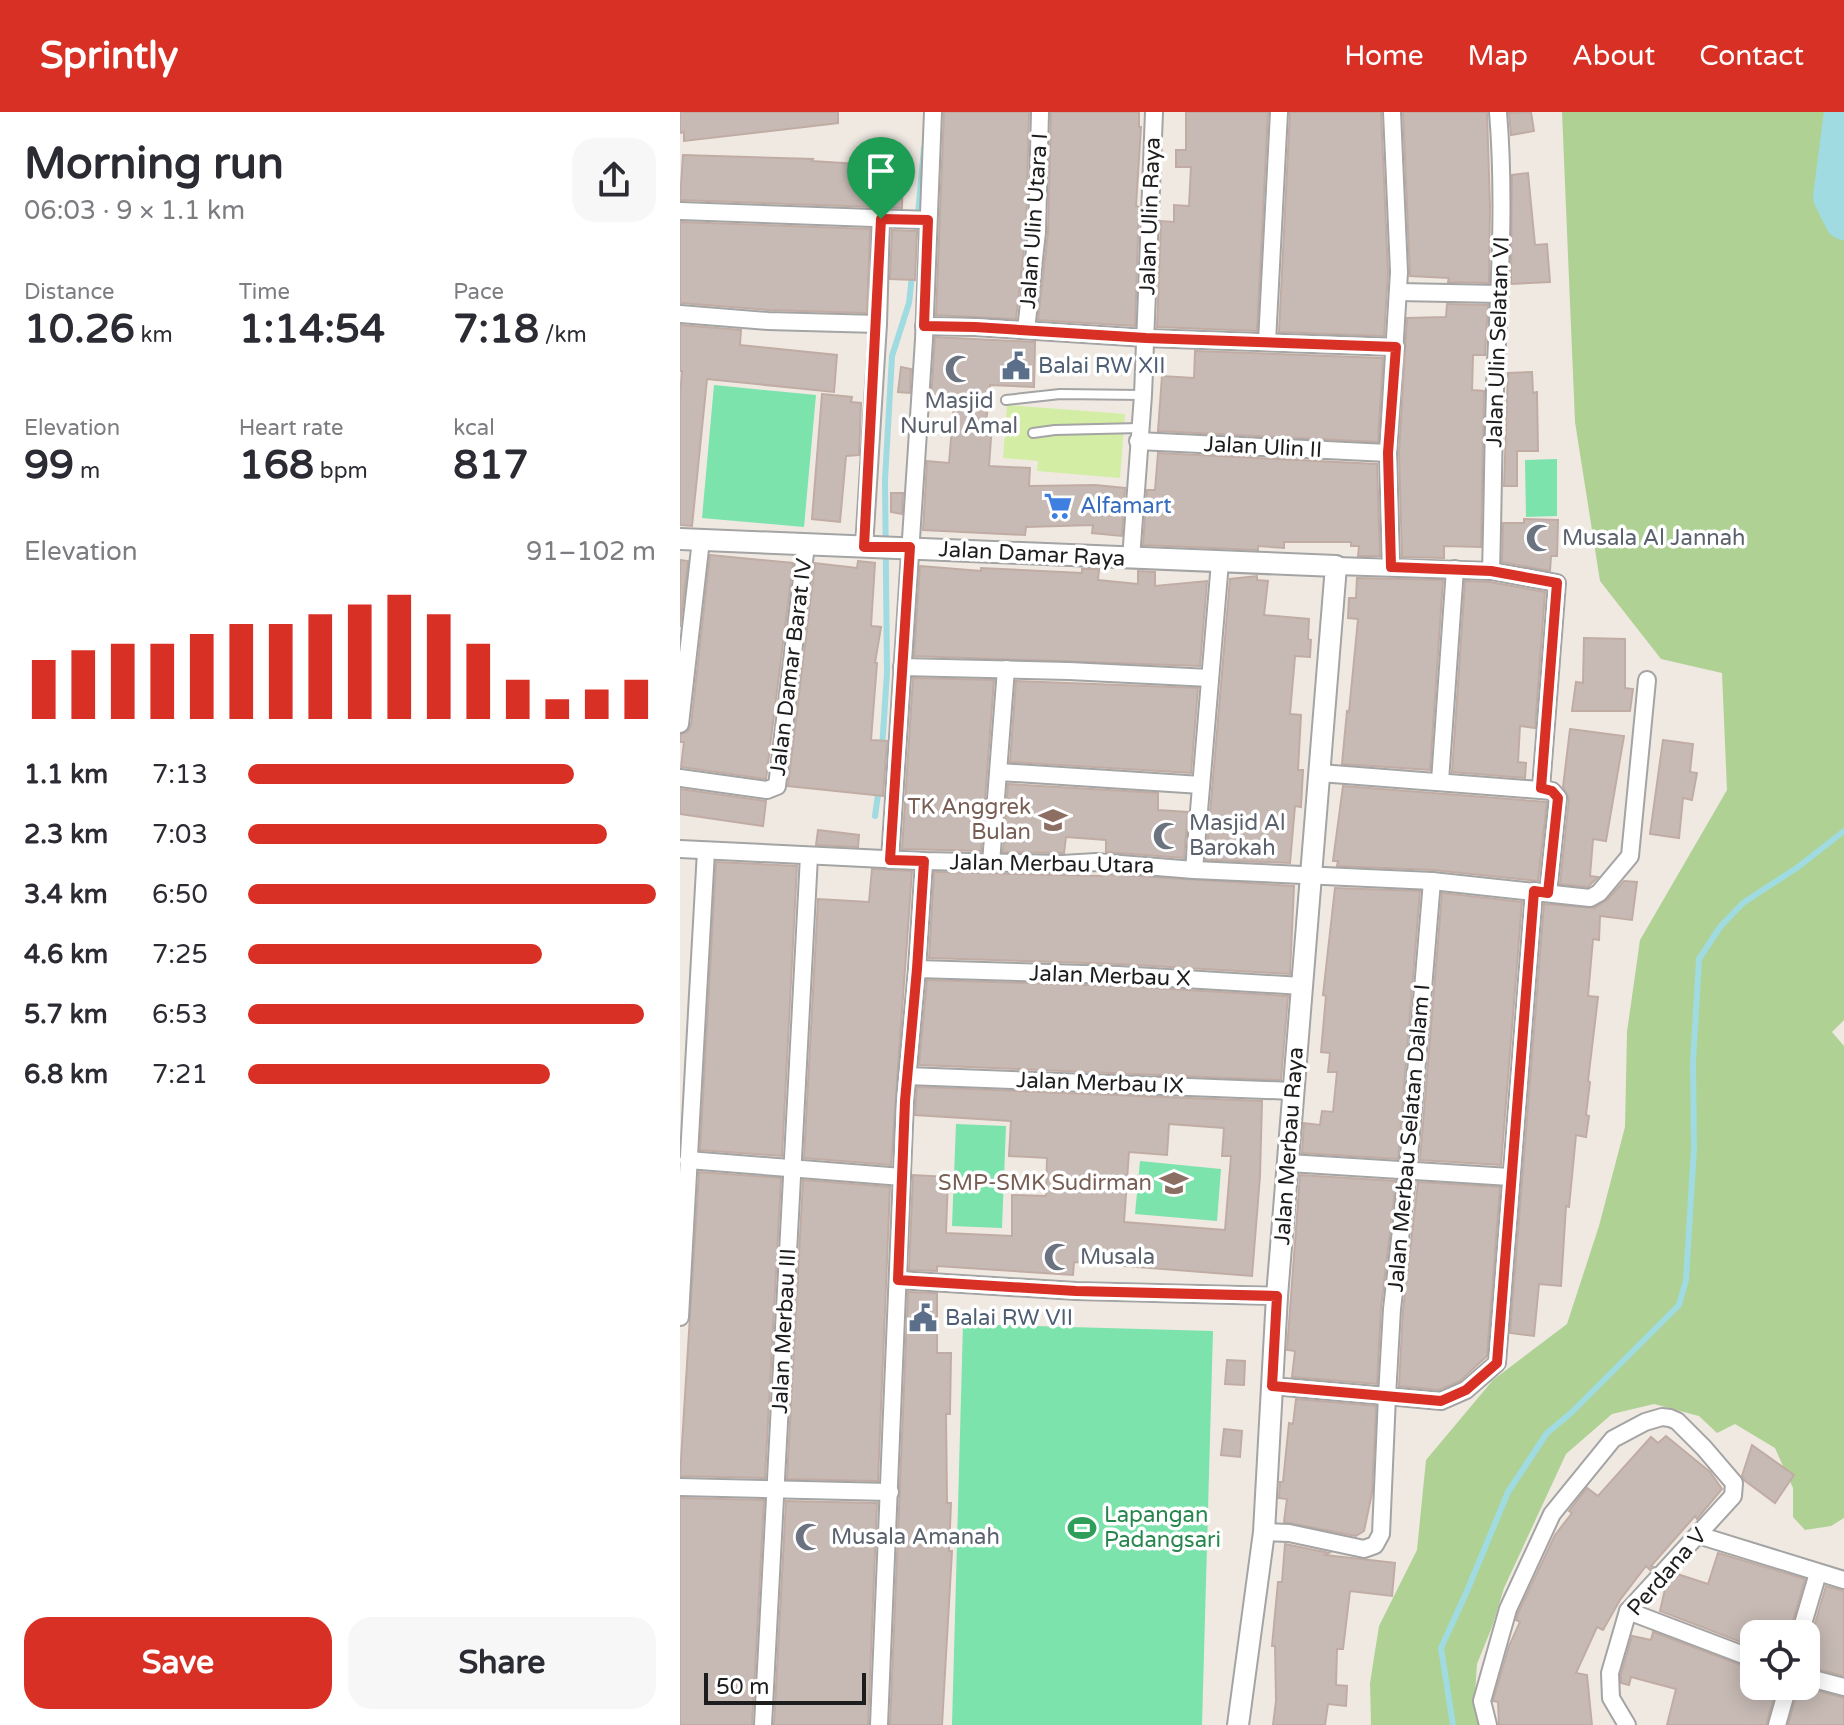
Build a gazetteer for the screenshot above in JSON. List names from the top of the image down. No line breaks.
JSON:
{"streets":{"street":["Jalan Ulin Raya","Jalan Ulin Utara I","Jalan Ulin Selatan VI","Jalan Ulin II","Jalan Damar Raya","Jalan Damar Barat IV","Jalan Merbau Utara","Jalan Merbau X","Jalan Merbau IX","Jalan Merbau Selatan Dalam I","Jalan Merbau Raya","Jalan Merbau III","Perdana V"]},"crossings":[["Jalan Ulin Raya","Jalan Ulin II"],["Jalan Ulin Raya","Jalan Damar Raya"],["Jalan Damar Raya","Jalan Damar Barat IV"],["Jalan Damar Raya","Jalan Merbau Raya"],["Jalan Merbau Utara","Jalan Merbau Selatan Dalam I"],["Jalan Merbau Utara","Jalan Merbau Raya"],["Jalan Merbau Utara","Jalan Merbau III"],["Jalan Merbau X","Jalan Merbau Raya"],["Jalan Merbau IX","Jalan Merbau Raya"],["Jalan Merbau Selatan Dalam I","Jalan Merbau Raya"]],"places":{"public building":["Balai RW XII","Balai RW VII"],"mosque":["Masjid Nurul Amal","Musala Al Jannah","Masjid Al Barokah","Musala","Musala Amanah"],"supermarket":["Alfamart"],"school or university":["TK Anggrek Bulan","SMP-SMK Sudirman"],"sports":["Lapangan Padangsari"]},"scale_bar":"50 m","page":{"header":"Sprintly","nav":["Home","Map","About","Contact"],"heading":["Morning run","06:03 · 9 × 1.1 km"],"stats":[["Distance","10.26 km"],["Time","1:14:54"],["Pace","7:18 /km"],["Elevation","99 m"],["Heart rate","168 bpm"],["kcal","817"]],"chart":["Elevation","91–102 m"],"list":[{"name":"1.1 km","note":"7:13"},{"name":"2.3 km","note":"7:03"},{"name":"3.4 km","note":"6:50"},{"name":"4.6 km","note":"7:25"},{"name":"5.7 km","note":"6:53"},{"name":"6.8 km","note":"7:21"}],"buttons":["Save","Share"],"scale":"50 m"}}
